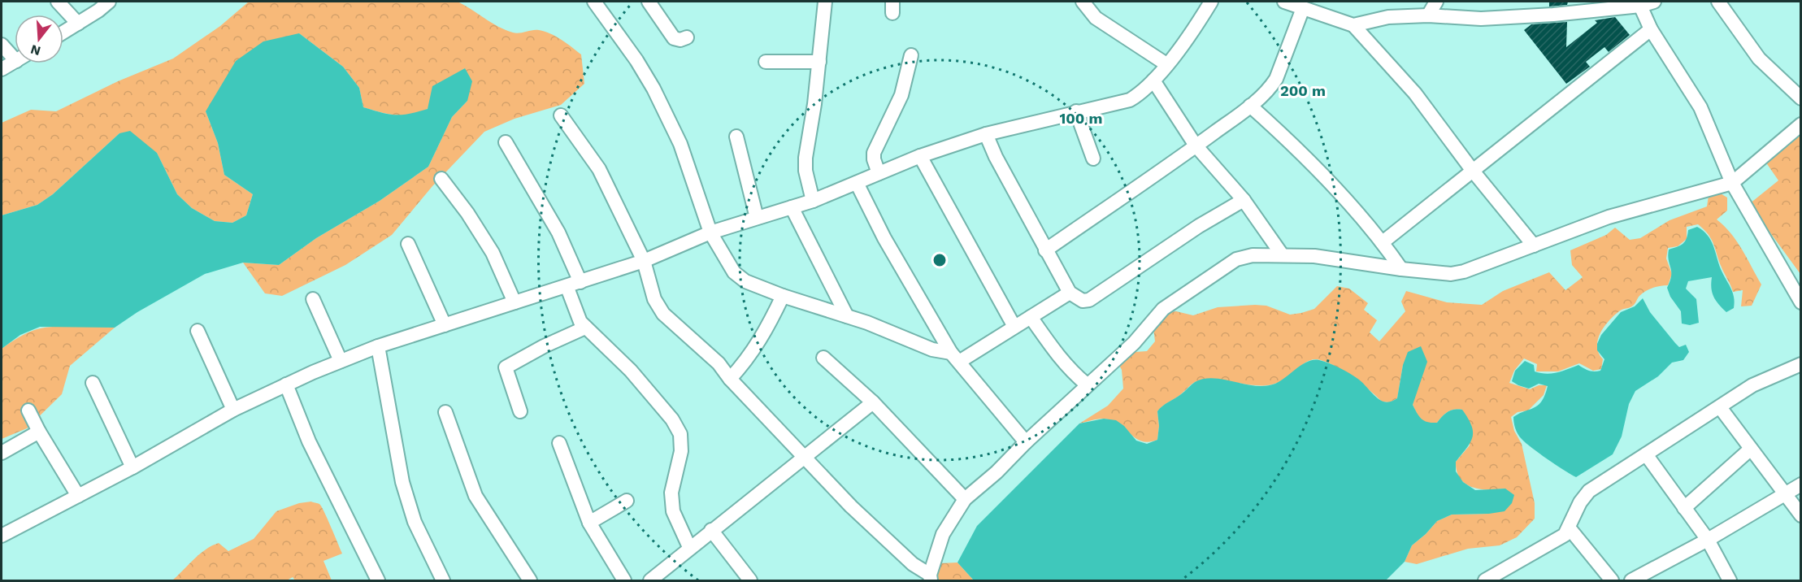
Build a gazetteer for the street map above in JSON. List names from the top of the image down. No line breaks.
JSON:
{"north":"bottom","rings":["200 m","100 m"]}
